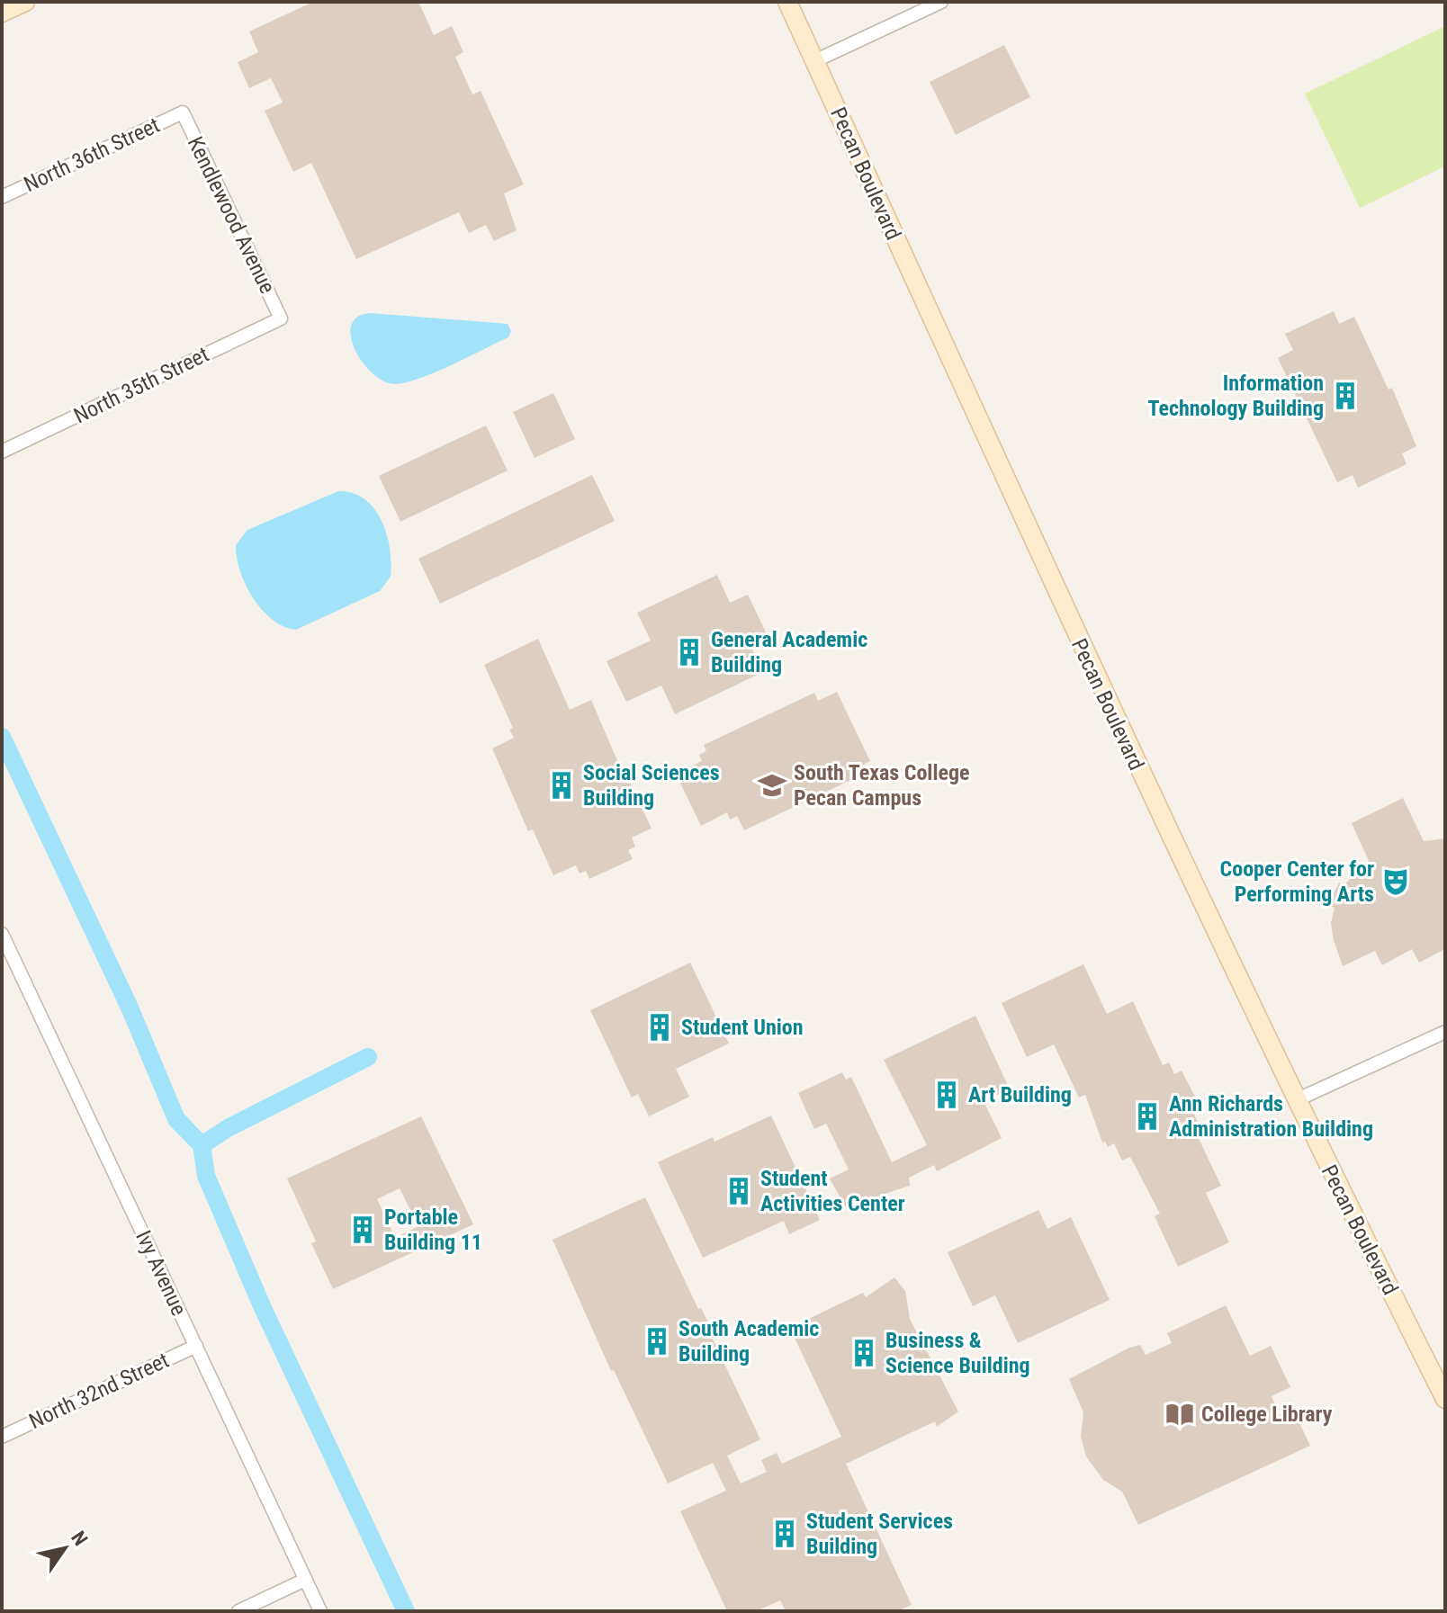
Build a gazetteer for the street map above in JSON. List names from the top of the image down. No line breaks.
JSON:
{"streets":{"main road":["Pecan Boulevard"],"street":["North 36th Street","Kendlewood Avenue","North 35th Street","Ivy Avenue","North 32nd Street"]},"crossings":[["North 36th Street","Kendlewood Avenue"],["Kendlewood Avenue","North 35th Street"],["Ivy Avenue","North 32nd Street"]],"places":{"building":["Information Technology Building","General Academic Building","Social Sciences Building","Student Union","Art Building","Ann Richards Administration Building","Student Activities Center","Portable Building 11","South Academic Building","Business & Science Building","Student Services Building"],"school or university":["South Texas College Pecan Campus"],"theatre":["Cooper Center for Performing Arts"],"library":["College Library"]},"north":"top right"}
